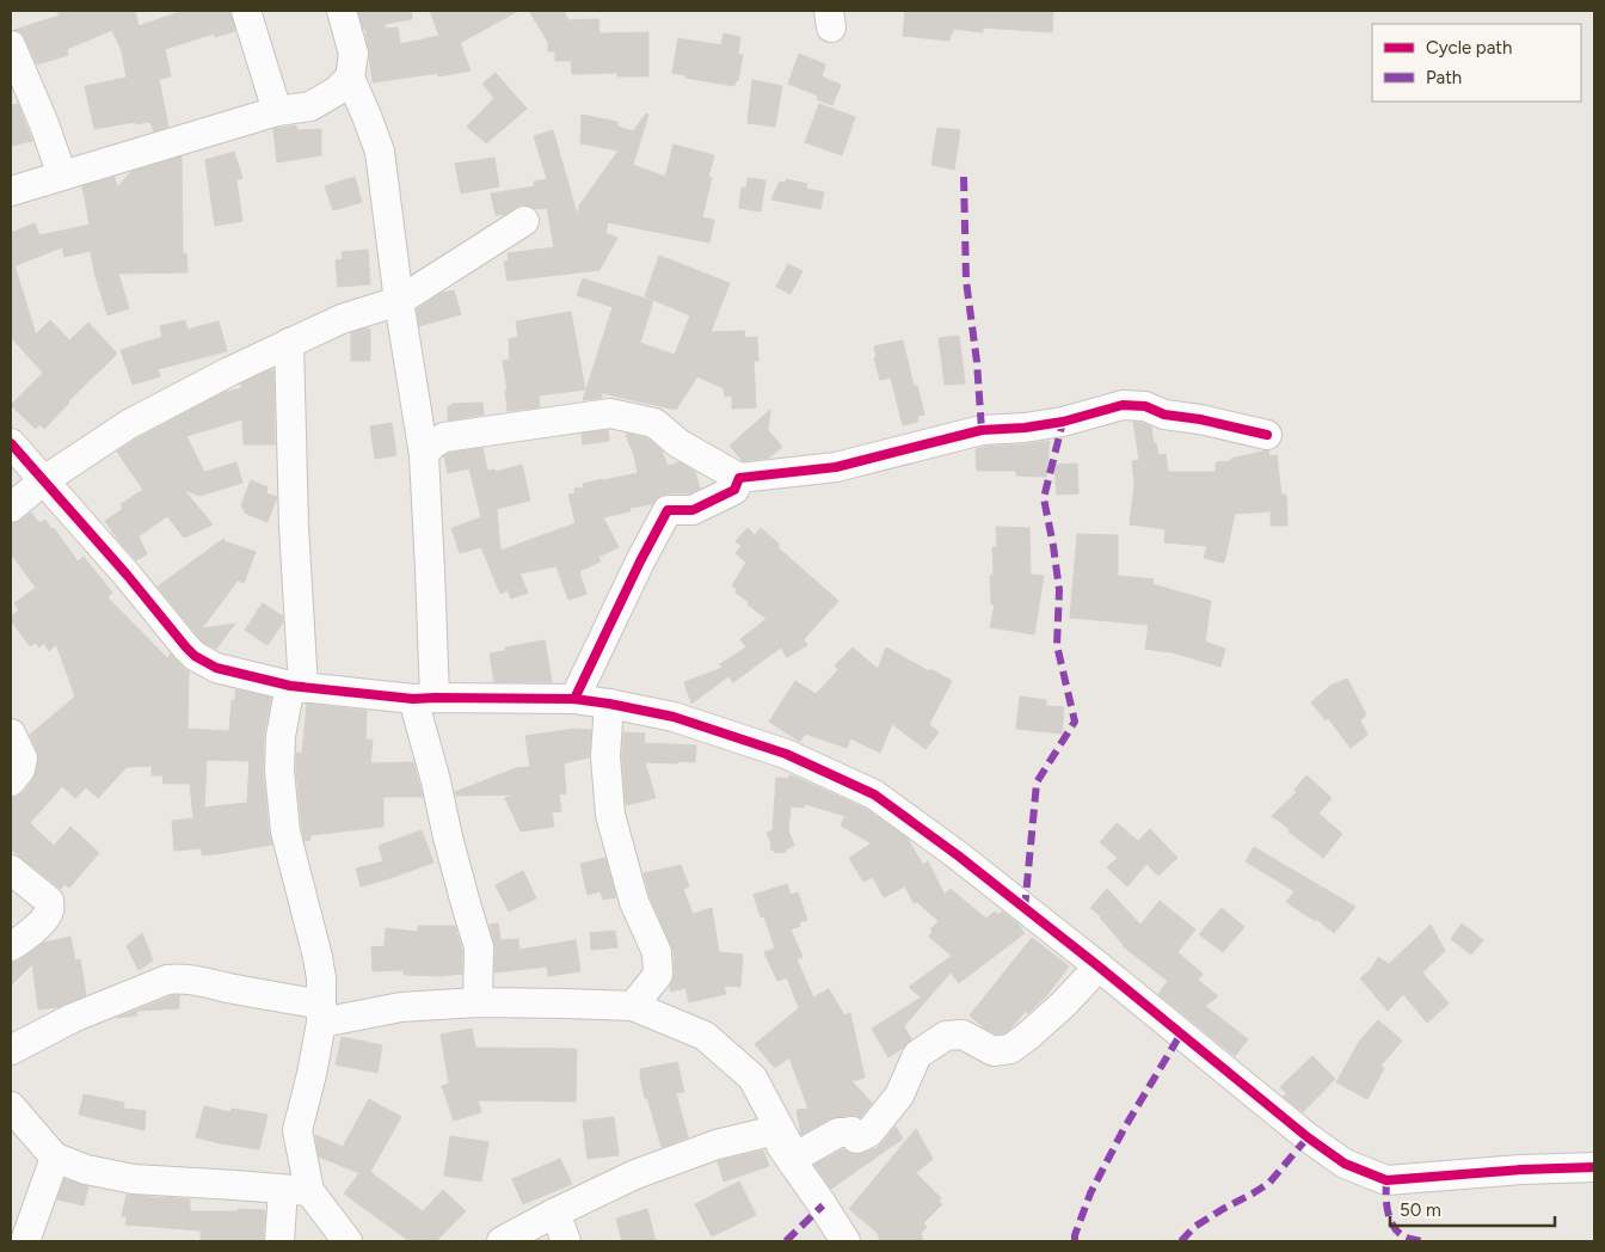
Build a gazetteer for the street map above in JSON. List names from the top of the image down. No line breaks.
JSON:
{"legend":["Cycle path","Path"],"scale_bar":"50 m"}
